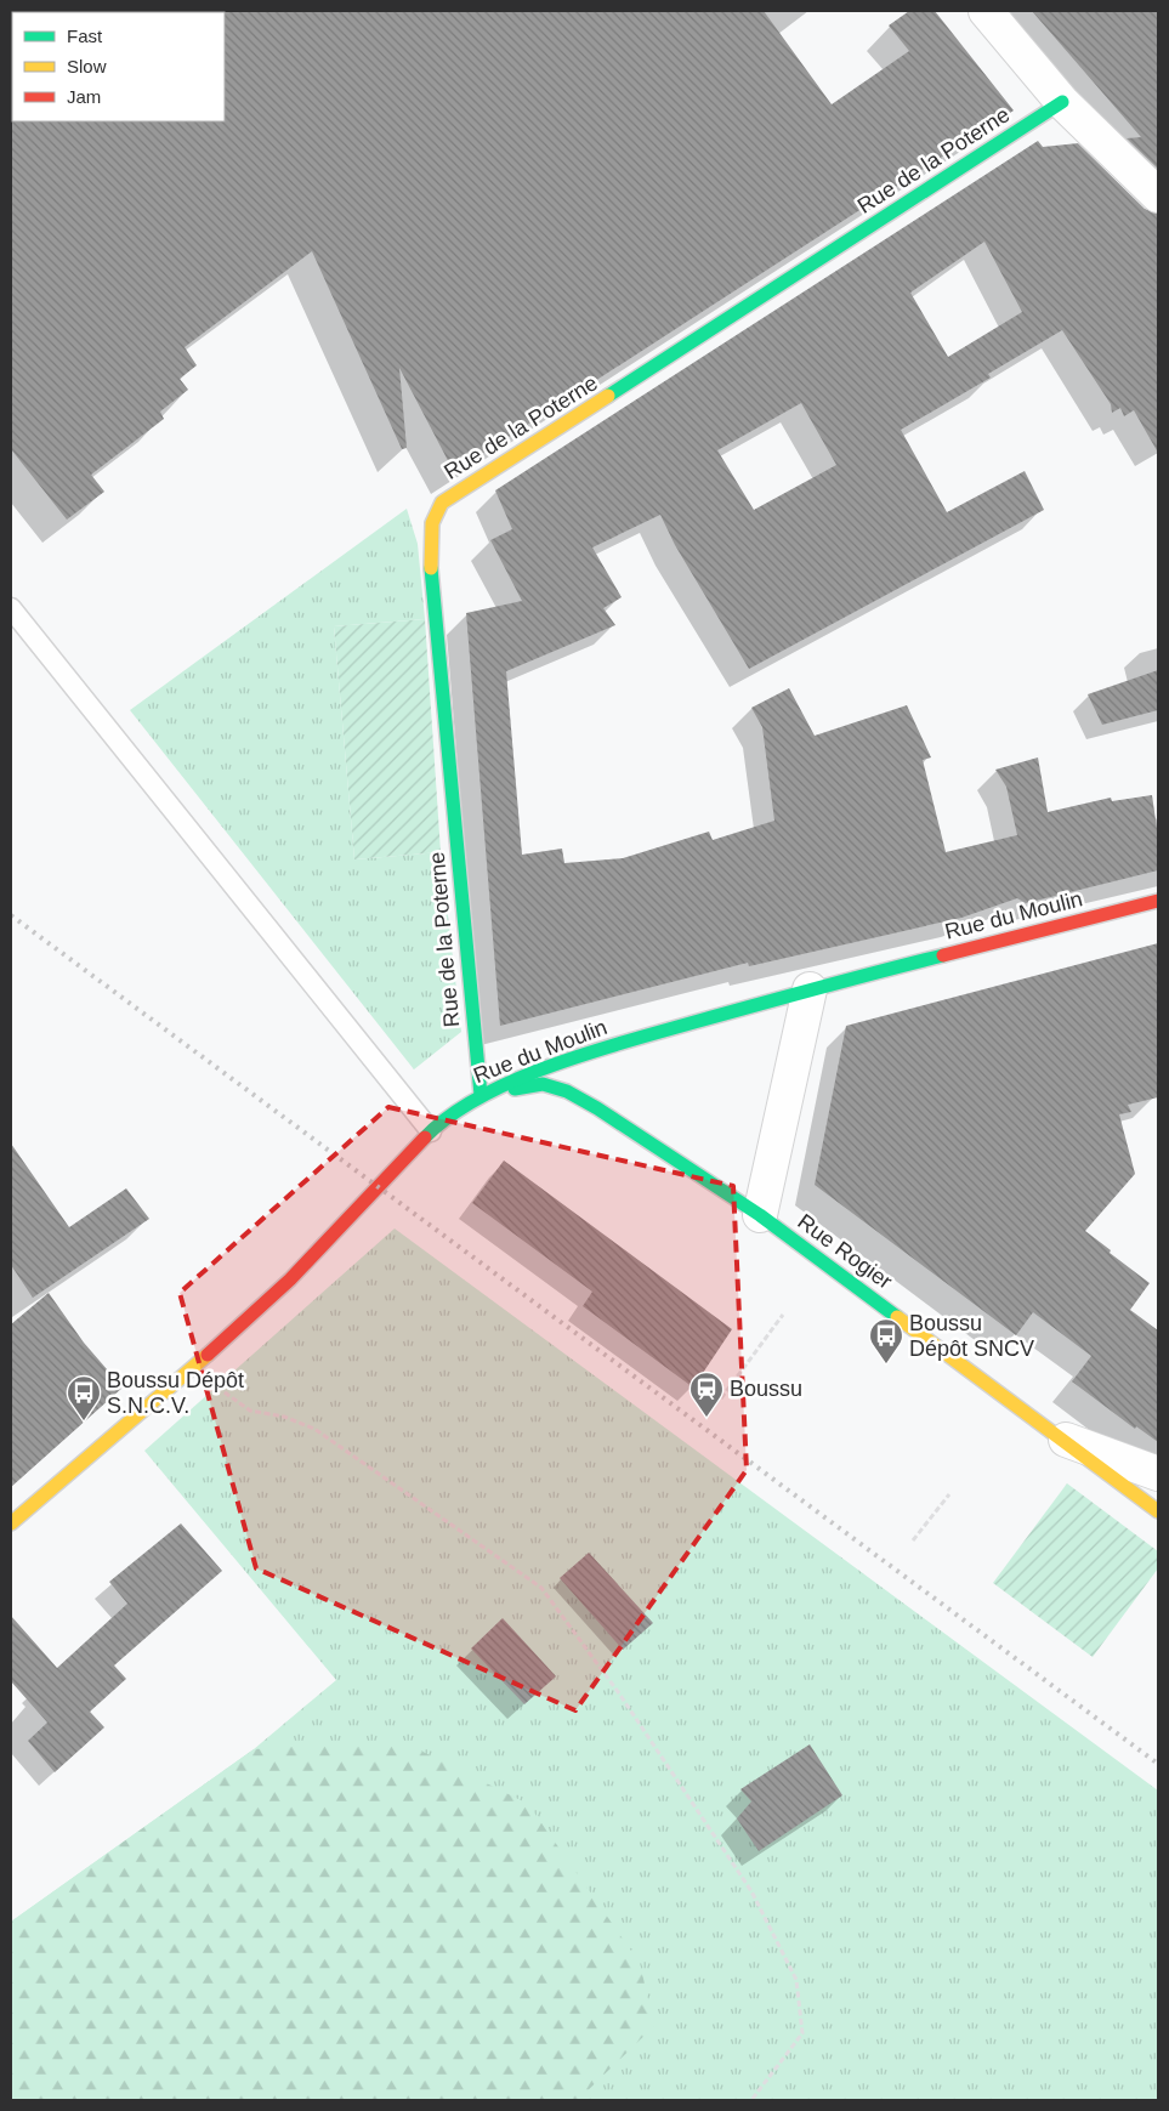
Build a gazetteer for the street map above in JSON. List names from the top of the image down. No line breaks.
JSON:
{"streets":{"street":["Rue de la Poterne","Rue du Moulin","Rue Rogier"]},"crossings":[["Rue de la Poterne","Rue du Moulin"],["Rue de la Poterne","Rue Rogier"],["Rue du Moulin","Rue Rogier"]],"places":{"bus stop":["Boussu Dépôt SNCV","Boussu Dépôt S.N.C.V."],"station":["Boussu"]},"legend":["Fast","Slow","Jam"]}
